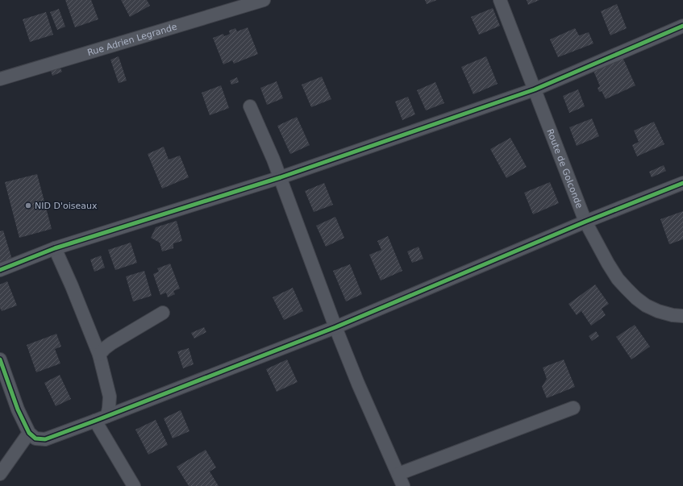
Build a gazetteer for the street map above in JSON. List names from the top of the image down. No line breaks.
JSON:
{"streets":{"street":["Rue Adrien Legrande","Route de Golconde"]},"places":["NID D'oiseaux"]}
